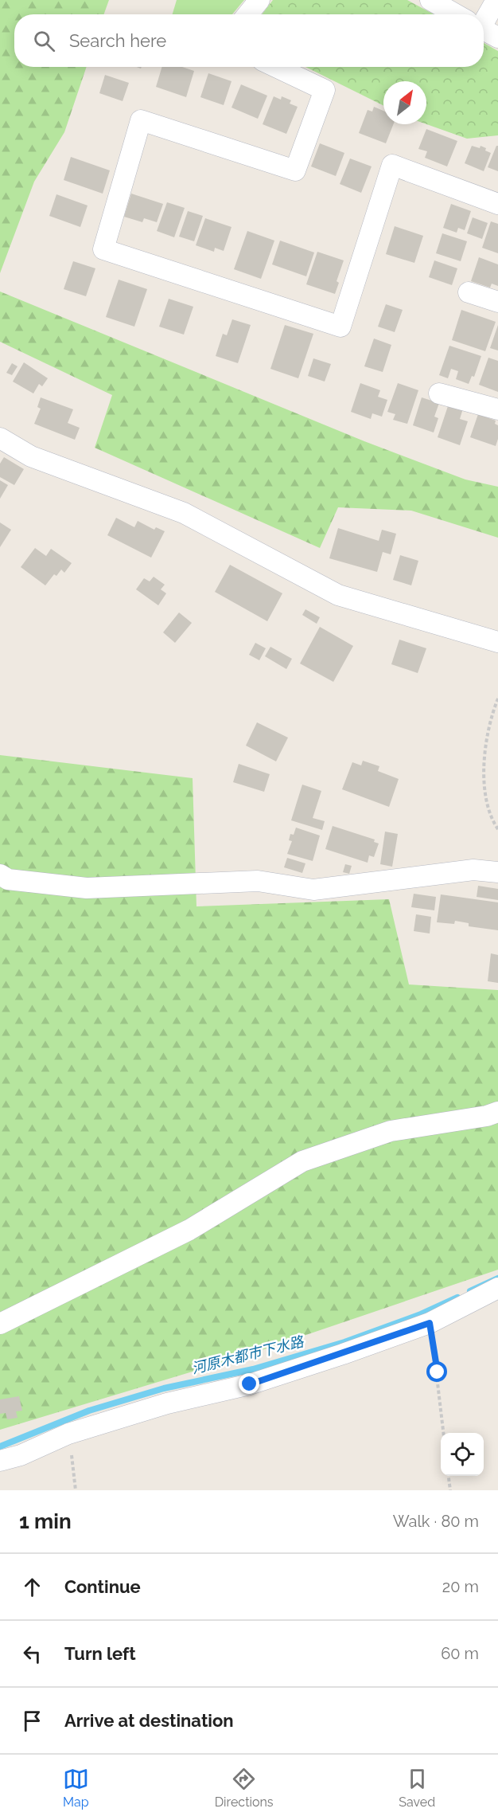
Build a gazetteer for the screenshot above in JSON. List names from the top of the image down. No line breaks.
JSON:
{"water":["河原木都市下水路"],"north":"top right","page":{"search":"Search here","heading":["1 min","Walk · 80 m"],"list":[["Continue","20 m"],["Turn left","60 m"],"Arrive at destination"],"nav":["Map","Directions","Saved"]}}
